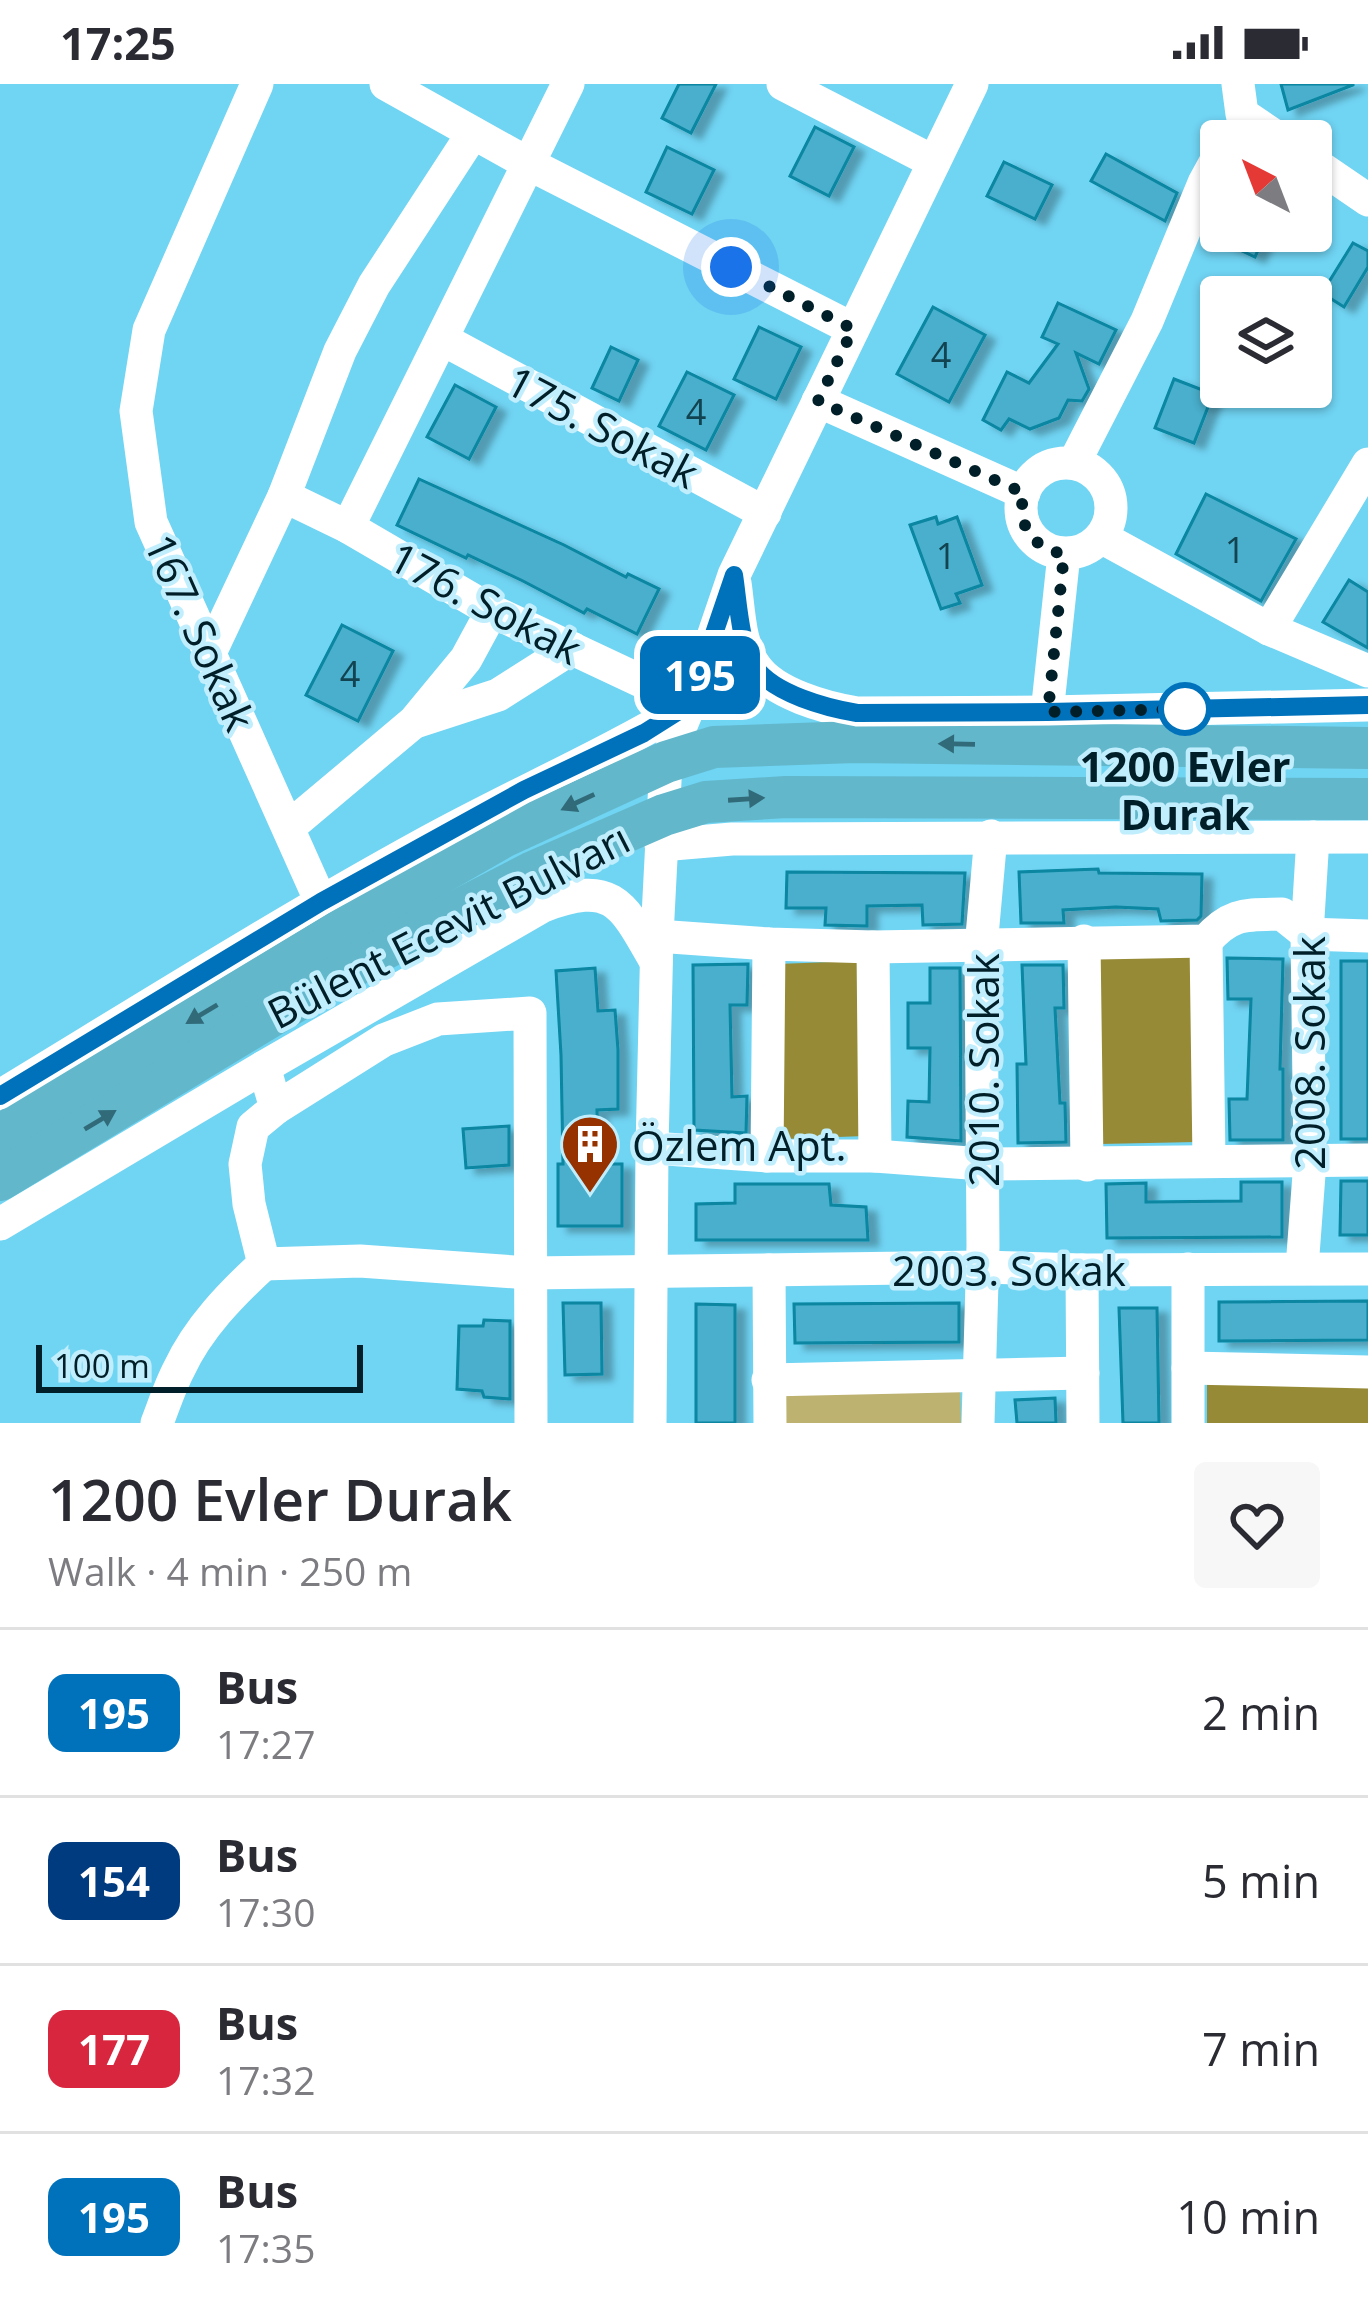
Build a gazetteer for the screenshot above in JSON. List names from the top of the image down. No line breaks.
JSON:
{"streets":{"main road":["Bülent Ecevit Bulvarı"],"street":["175. Sokak","176. Sokak","167. Sokak","2008. Sokak","2010. Sokak","2003. Sokak"]},"crossings":[["2008. Sokak","2003. Sokak"],["2010. Sokak","2003. Sokak"]],"places":{"other":["1200 Evler Durak"],"building":["Özlem Apt."]},"lines":["bus line 195"],"house_numbers":["4","4","1","1","4"],"scale_bar":"100 m","north":"top left","page":{"status":"17:25","on_map":"195","scale":"100 m","heading":["1200 Evler Durak","Walk · 4 min · 250 m"],"list":[{"mark":"195","name":"Bus","note":"17:27","value":"2 min"},{"mark":"154","name":"Bus","note":"17:30","value":"5 min"},{"mark":"177","name":"Bus","note":"17:32","value":"7 min"},{"mark":"195","name":"Bus","note":"17:35","value":"10 min"}]}}
